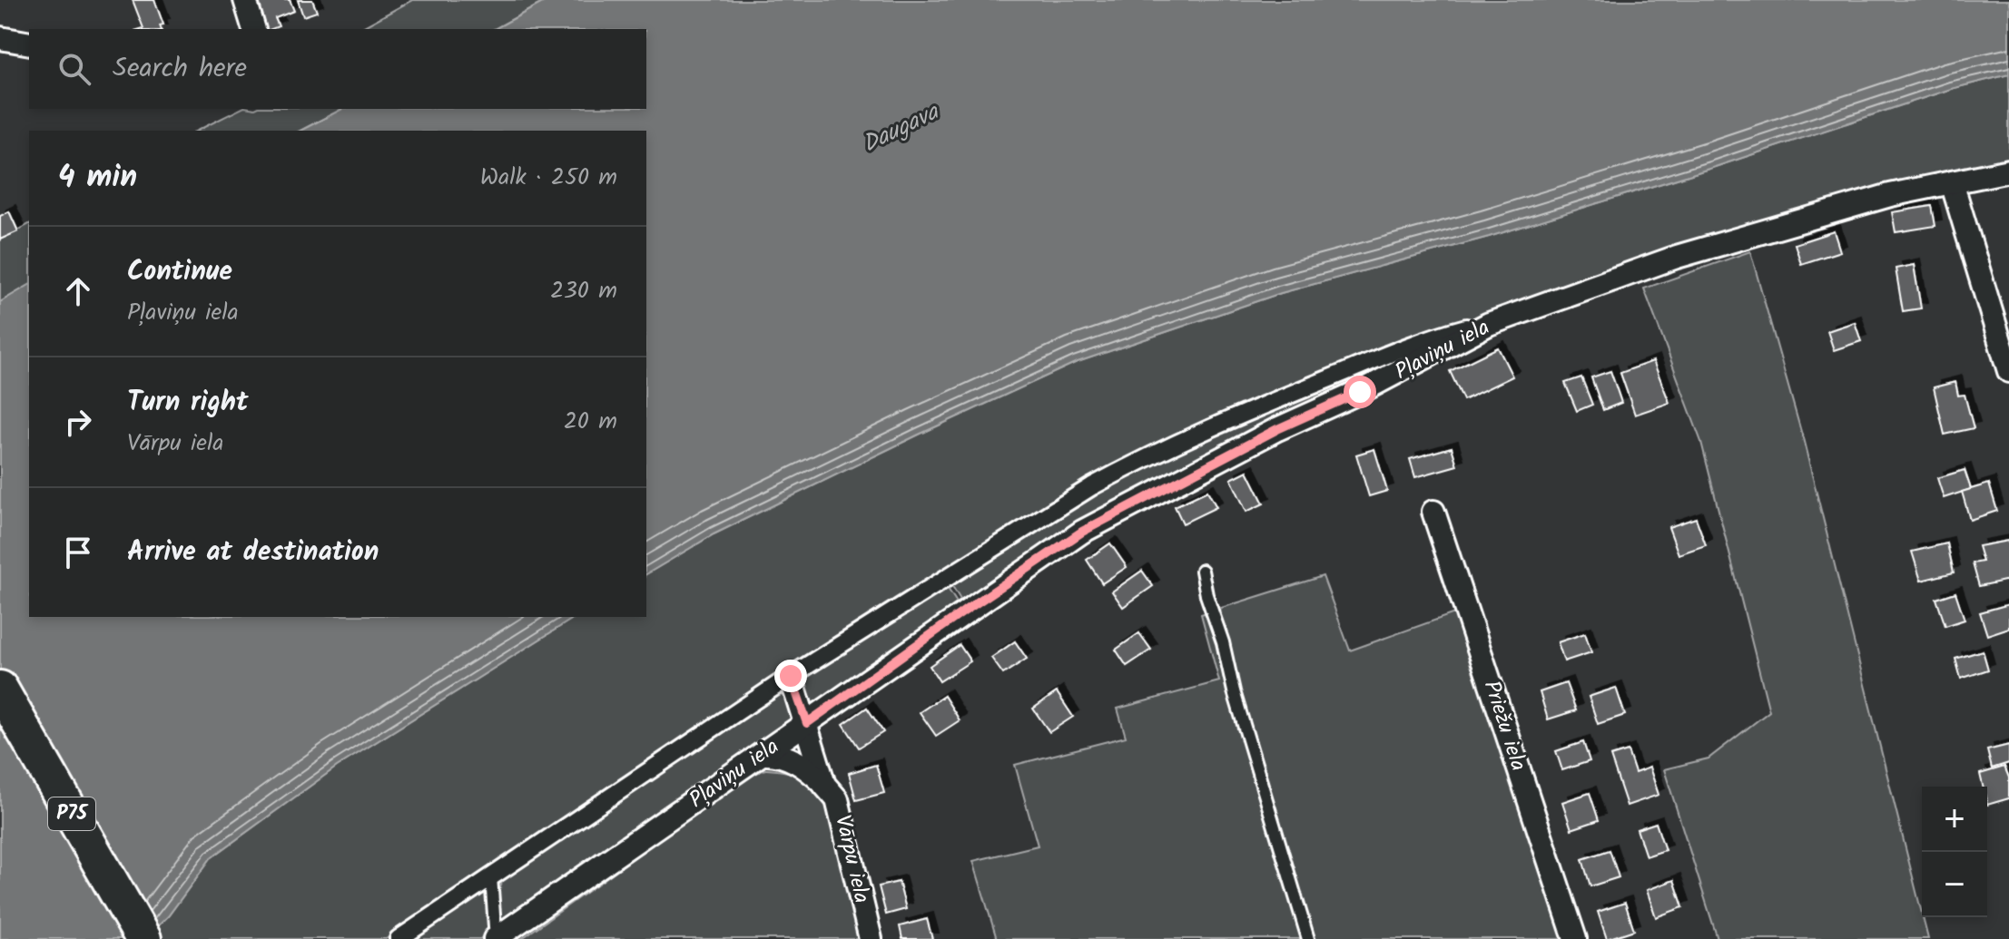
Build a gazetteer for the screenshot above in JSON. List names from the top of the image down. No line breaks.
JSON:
{"streets":{"main road":["P75"],"street":["Pļaviņu iela","Priežu iela","Vārpu iela"]},"crossings":[["Pļaviņu iela","Vārpu iela"]],"water":["Daugava"],"page":{"search":"Search here","heading":["4 min","Walk · 250 m"],"list":[["Continue","Pļaviņu iela","230 m"],["Turn right","Vārpu iela","20 m"],"Arrive at destination"],"map_buttons":["+","−"]}}
